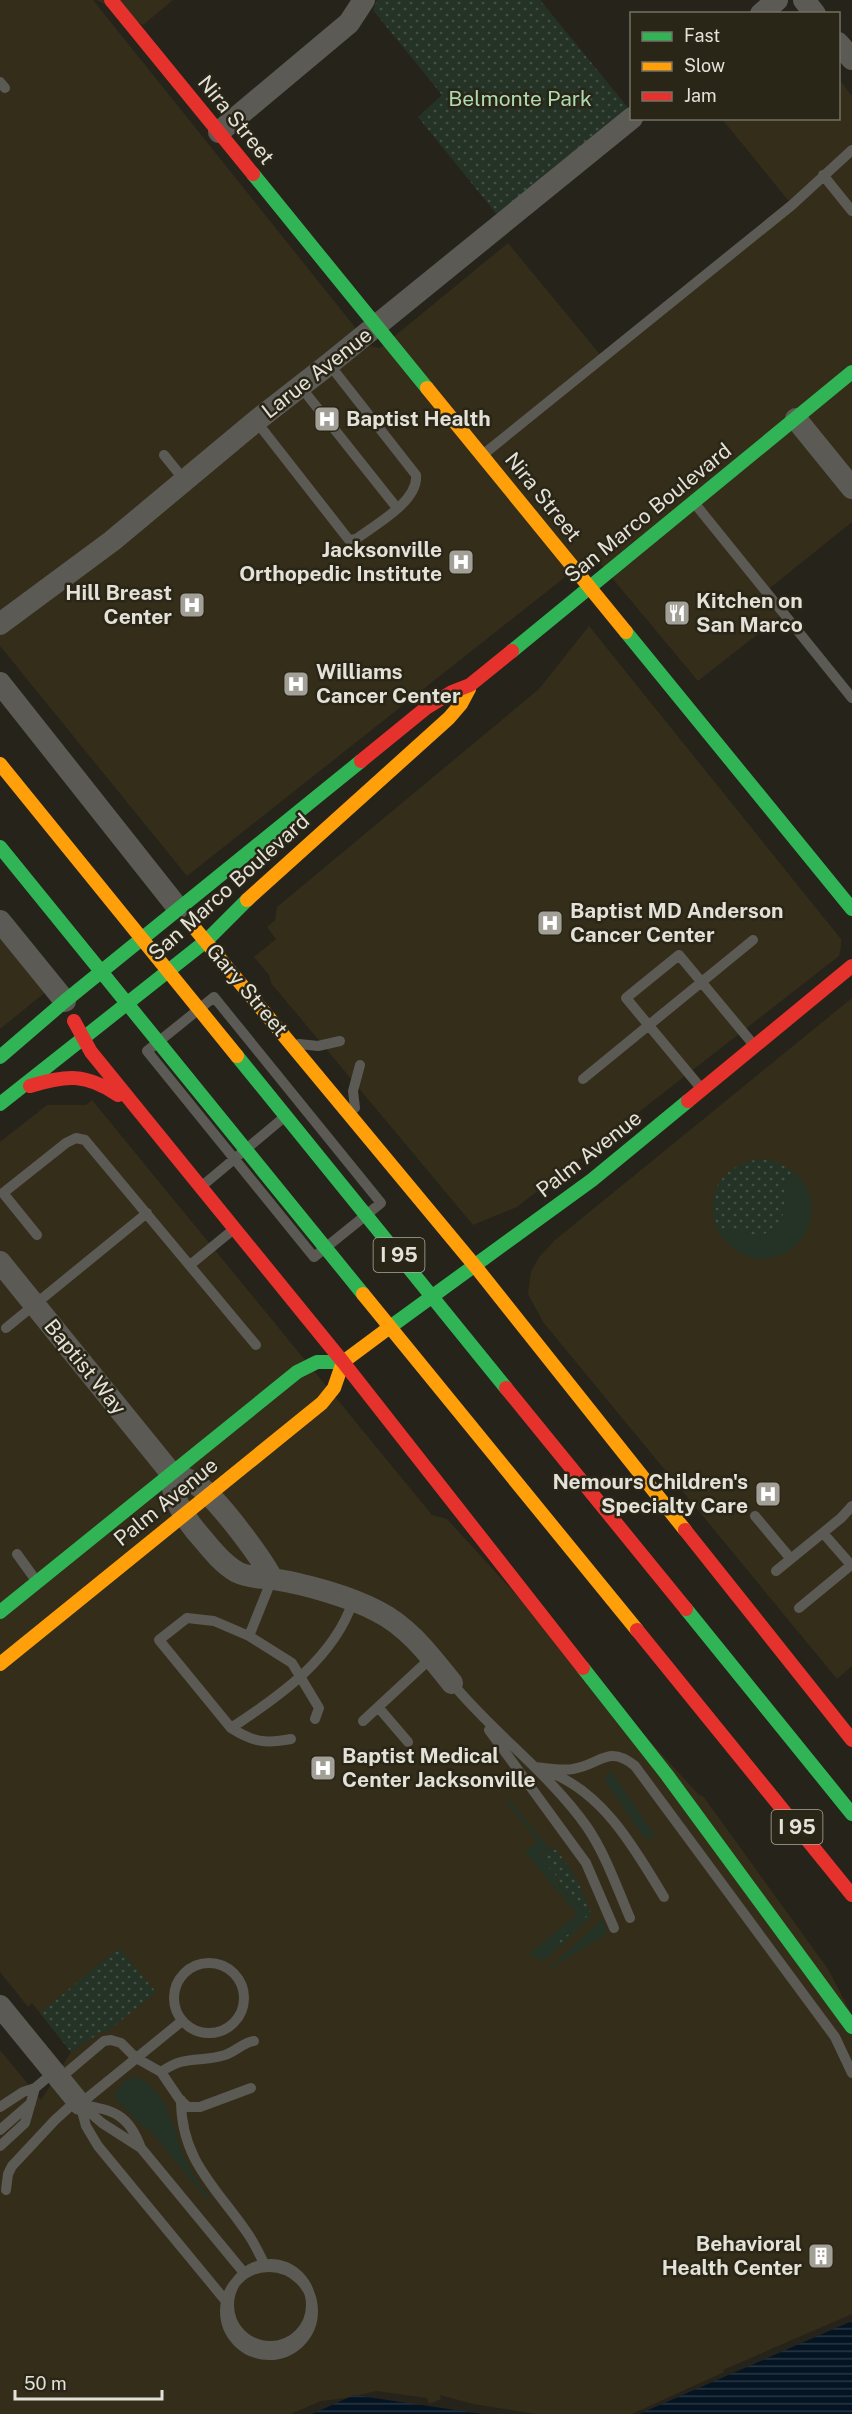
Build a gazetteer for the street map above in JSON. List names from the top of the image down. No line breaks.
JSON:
{"streets":{"main road":["Nira Street","San Marco Boulevard","Gary Street","Palm Avenue","I 95"],"street":["Larue Avenue","Baptist Way"]},"crossings":[["Nira Street","Larue Avenue"],["Nira Street","San Marco Boulevard"],["San Marco Boulevard","Gary Street"],["Gary Street","Palm Avenue"],["Palm Avenue","Baptist Way"]],"parks":["Belmonte Park"],"places":{"hospital":["Baptist Health","Jacksonville Orthopedic Institute","Hill Breast Center","Williams Cancer Center","Baptist MD Anderson Cancer Center","Nemours Children's Specialty Care","Baptist Medical Center Jacksonville"],"restaurant":["Kitchen on San Marco"],"building":["Behavioral Health Center"]},"legend":["Fast","Slow","Jam"],"scale_bar":"50 m"}
